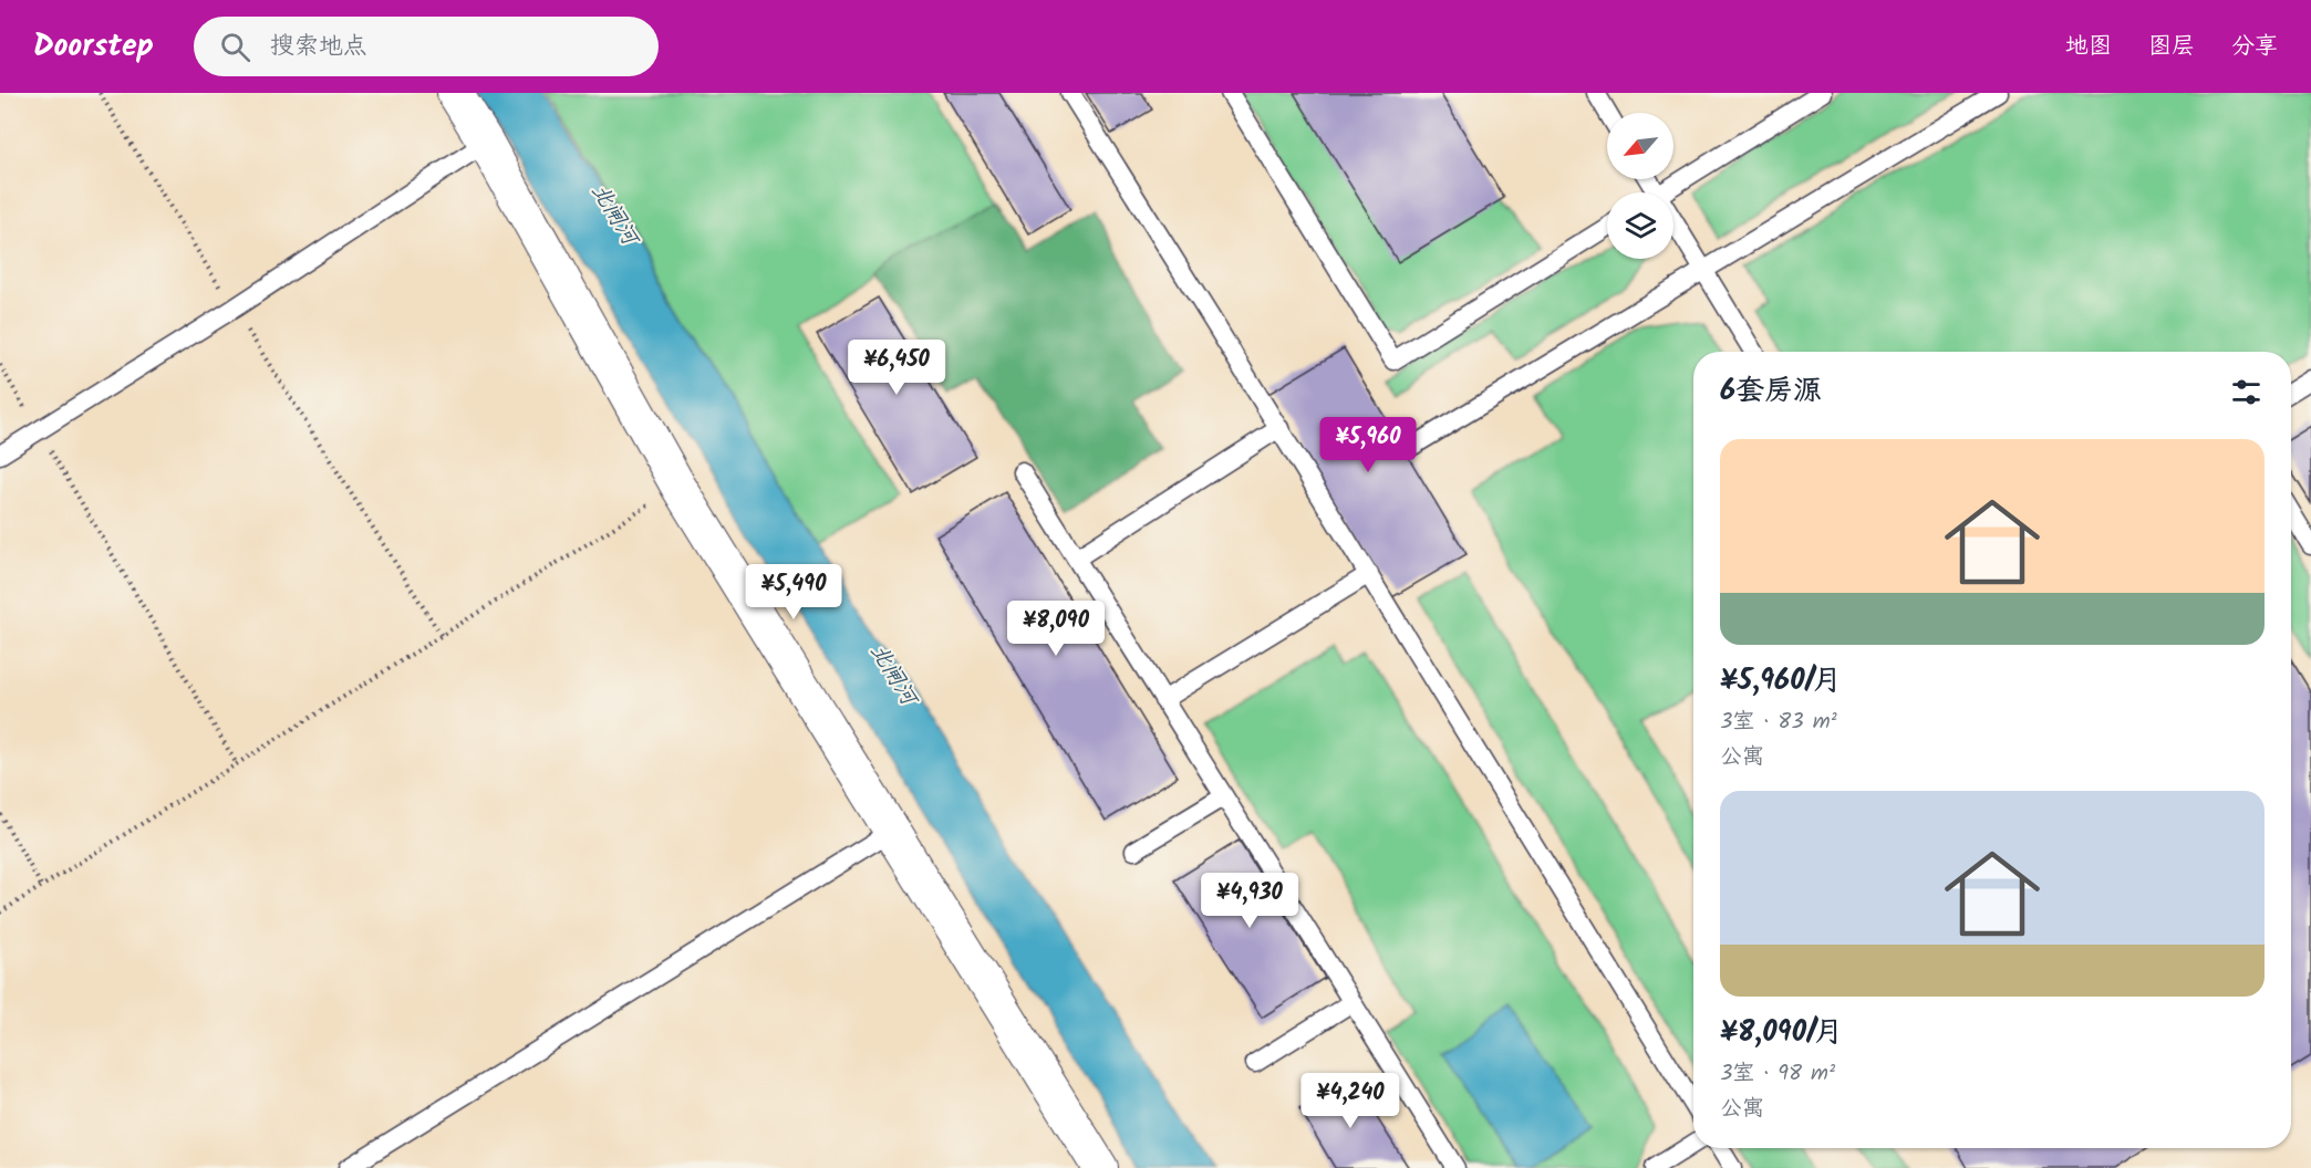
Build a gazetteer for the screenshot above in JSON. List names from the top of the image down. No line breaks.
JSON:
{"water":["北闸河"],"north":"bottom left","page":{"header":"Doorstep","search":"搜索地点","nav":["地图","图层","分享"],"price":["¥6,450","¥5,960","¥5,490","¥8,090","¥4,930","¥4,240"],"heading":"6套房源","list":[{"name":"¥5,960/月","note":"3室 · 83 m² · 公寓"},{"name":"¥8,090/月","note":"3室 · 98 m² · 公寓"}]}}
